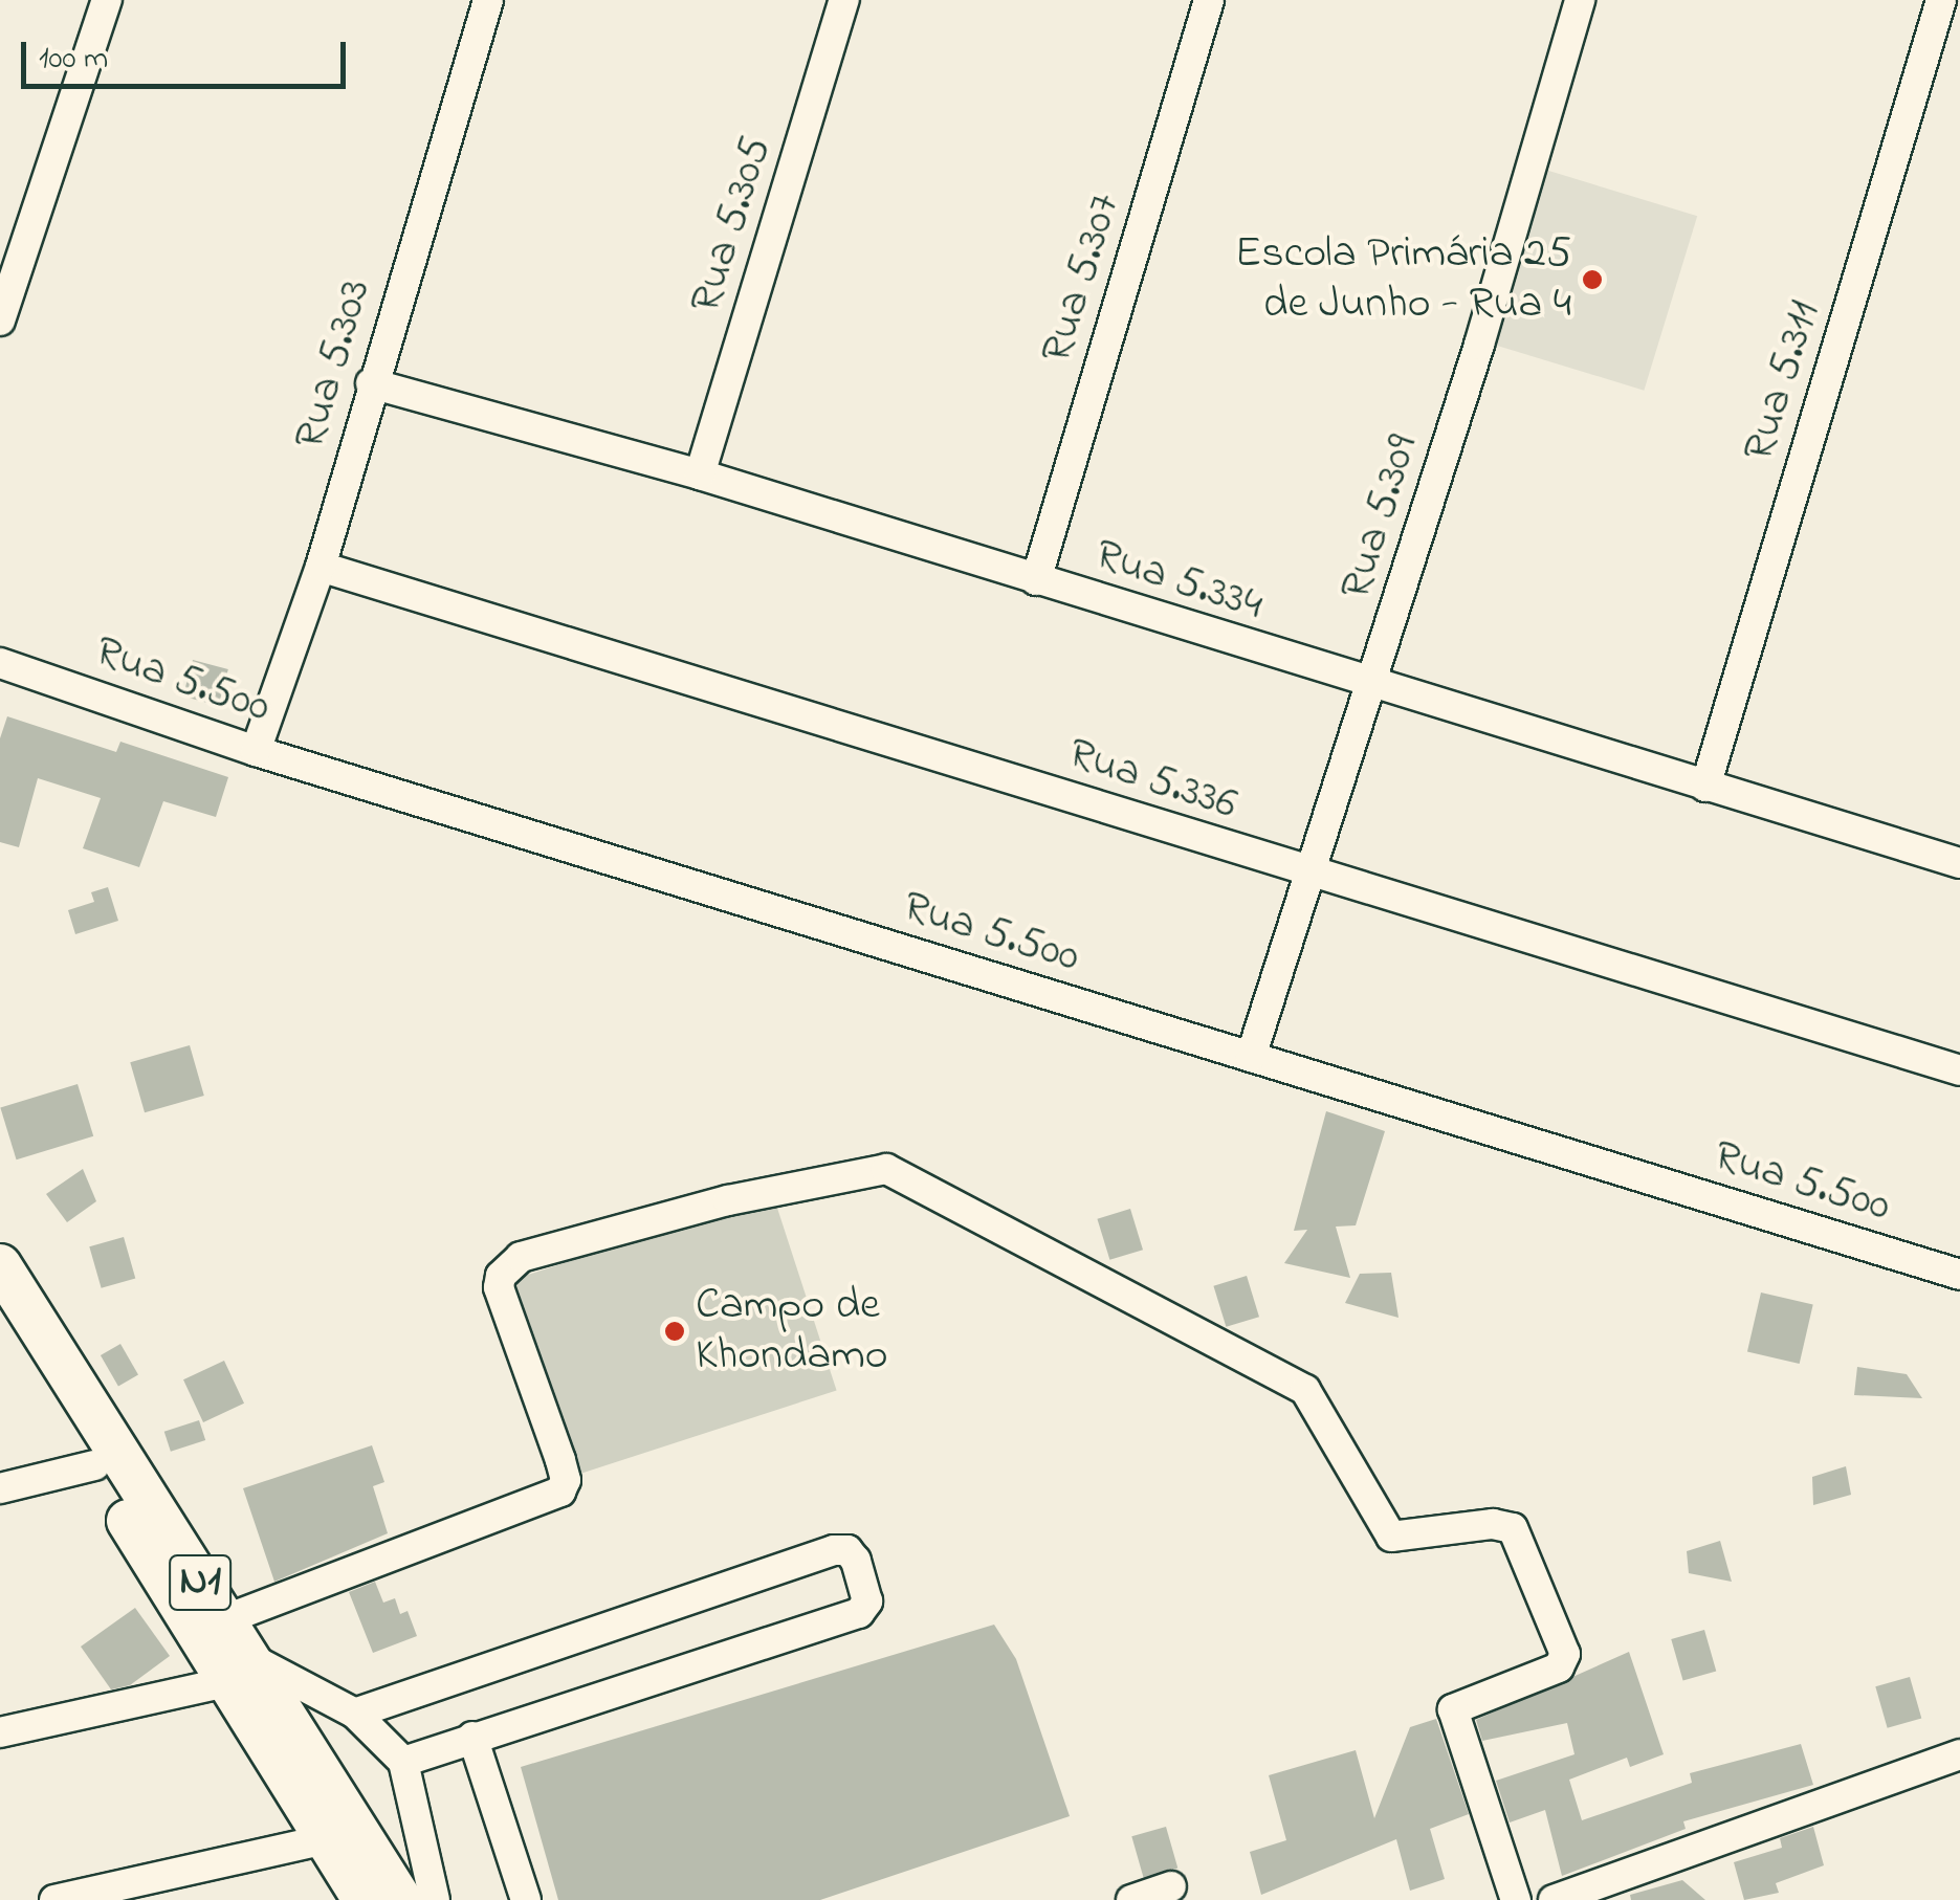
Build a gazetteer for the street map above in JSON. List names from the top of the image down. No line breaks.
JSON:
{"streets":{"highway":["N1"],"street":["Rua 5.305","Rua 5.307","Rua 5.303","Rua 5.311","Rua 5.309","Rua 5.334","Rua 5.500","Rua 5.336"]},"crossings":[["Rua 5.305","Rua 5.334"],["Rua 5.307","Rua 5.334"],["Rua 5.303","Rua 5.334"],["Rua 5.303","Rua 5.500"],["Rua 5.303","Rua 5.336"],["Rua 5.311","Rua 5.334"],["Rua 5.309","Rua 5.334"],["Rua 5.309","Rua 5.500"],["Rua 5.309","Rua 5.336"]],"places":["Escola Primária 25 de Junho - Rua 4","Campo de Khondamo"],"scale_bar":"100 m"}
